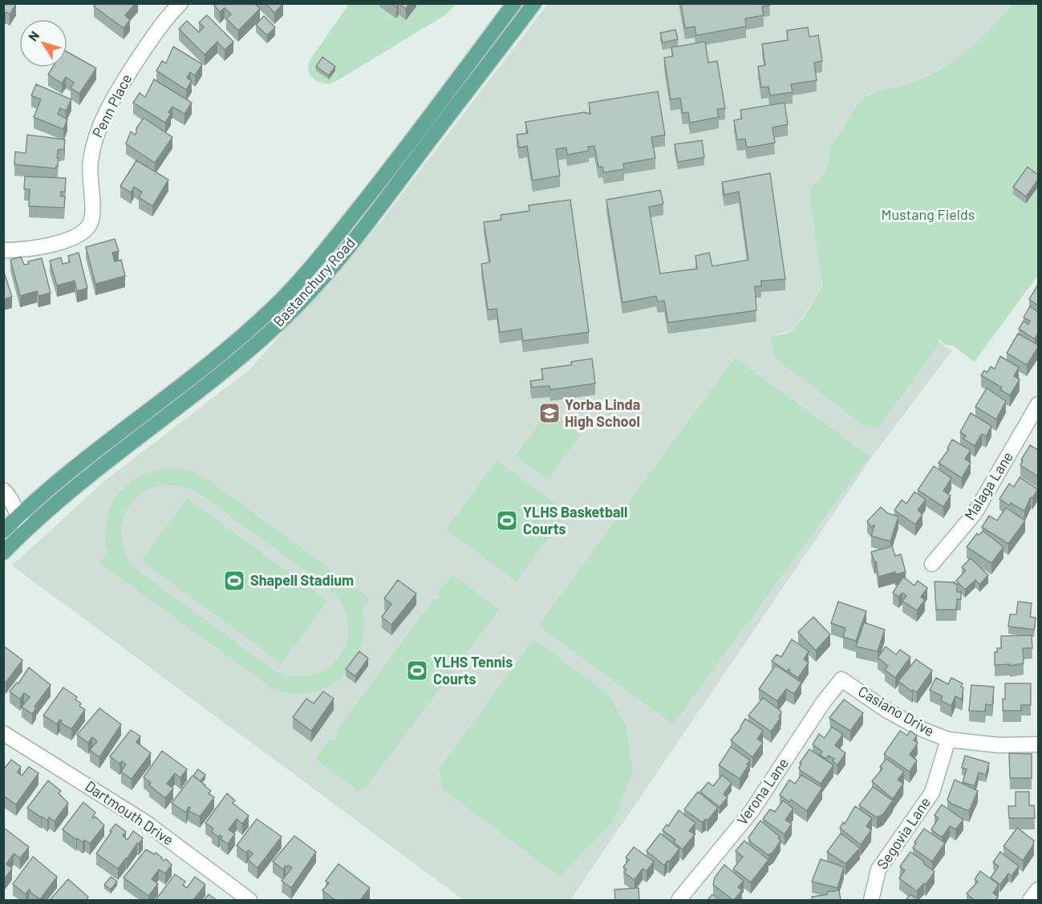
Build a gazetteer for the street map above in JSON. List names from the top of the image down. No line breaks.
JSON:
{"streets":{"main road":["Bastanchury Road"],"street":["Penn Place","Malaga Lane","Casiano Drive","Verona Lane","Dartmouth Drive","Segovia Lane"]},"crossings":[["Casiano Drive","Verona Lane"],["Casiano Drive","Segovia Lane"]],"parks":["Mustang Fields"],"places":{"school or university":["Yorba Linda High School"],"sports":["YLHS Basketball Courts","Shapell Stadium","YLHS Tennis Courts"]},"north":"top left"}
